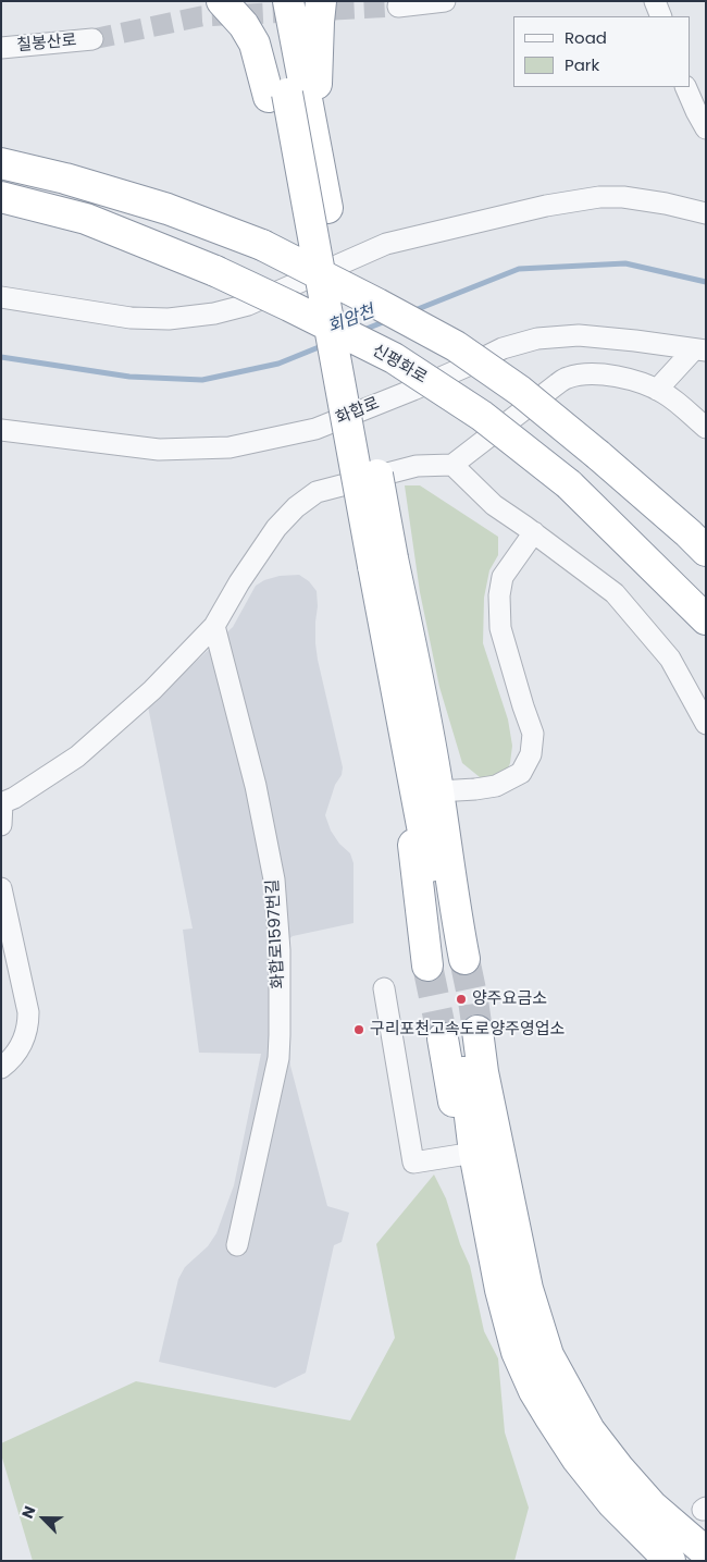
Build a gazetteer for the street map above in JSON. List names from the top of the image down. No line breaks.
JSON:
{"streets":{"highway":["신평화로"],"street":["칠봉산로","화합로","화합로1597번길"]},"water":["회암천"],"places":["양주요금소","구리포천고속도로양주영업소"],"legend":["Road","Park"],"north":"top left"}
